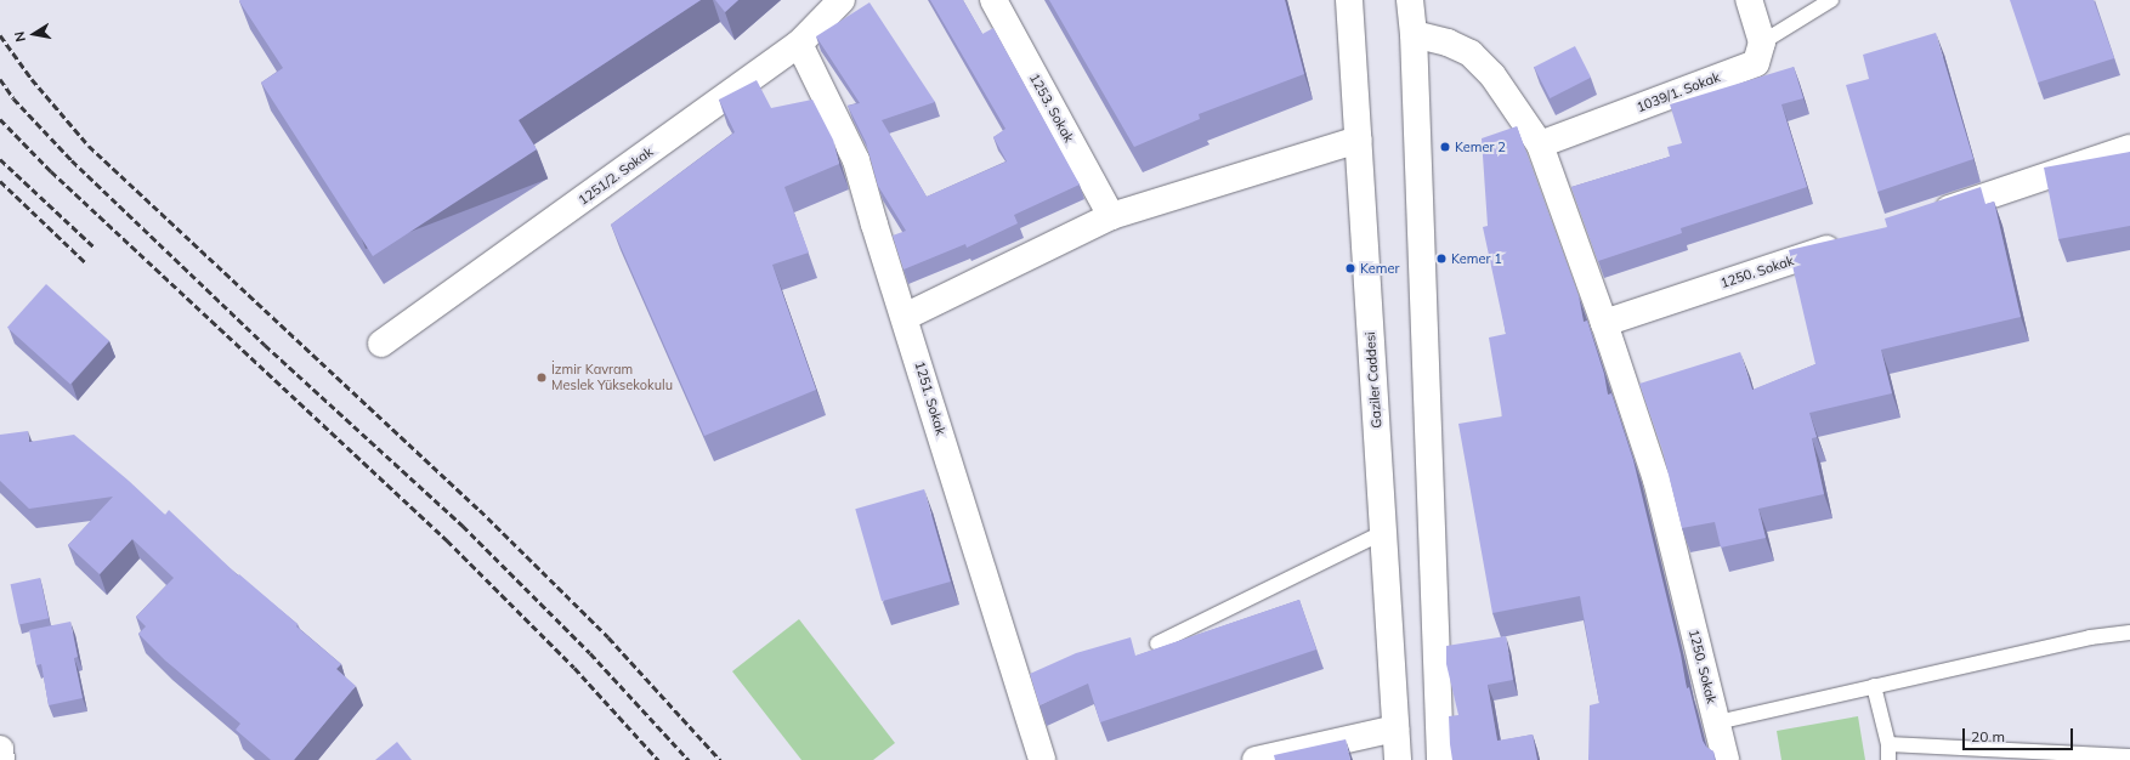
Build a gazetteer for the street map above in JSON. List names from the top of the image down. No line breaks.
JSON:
{"streets":{"main road":["1039/1. Sokak","1253. Sokak","1251/2. Sokak","1250. Sokak","Gaziler Caddesi","1251. Sokak"]},"crossings":[["1039/1. Sokak","1250. Sokak"],["1251/2. Sokak","1251. Sokak"]],"places":["Kemer 2","Kemer 1","Kemer","İzmir Kavram Meslek Yüksekokulu"],"scale_bar":"20 m","north":"left"}
